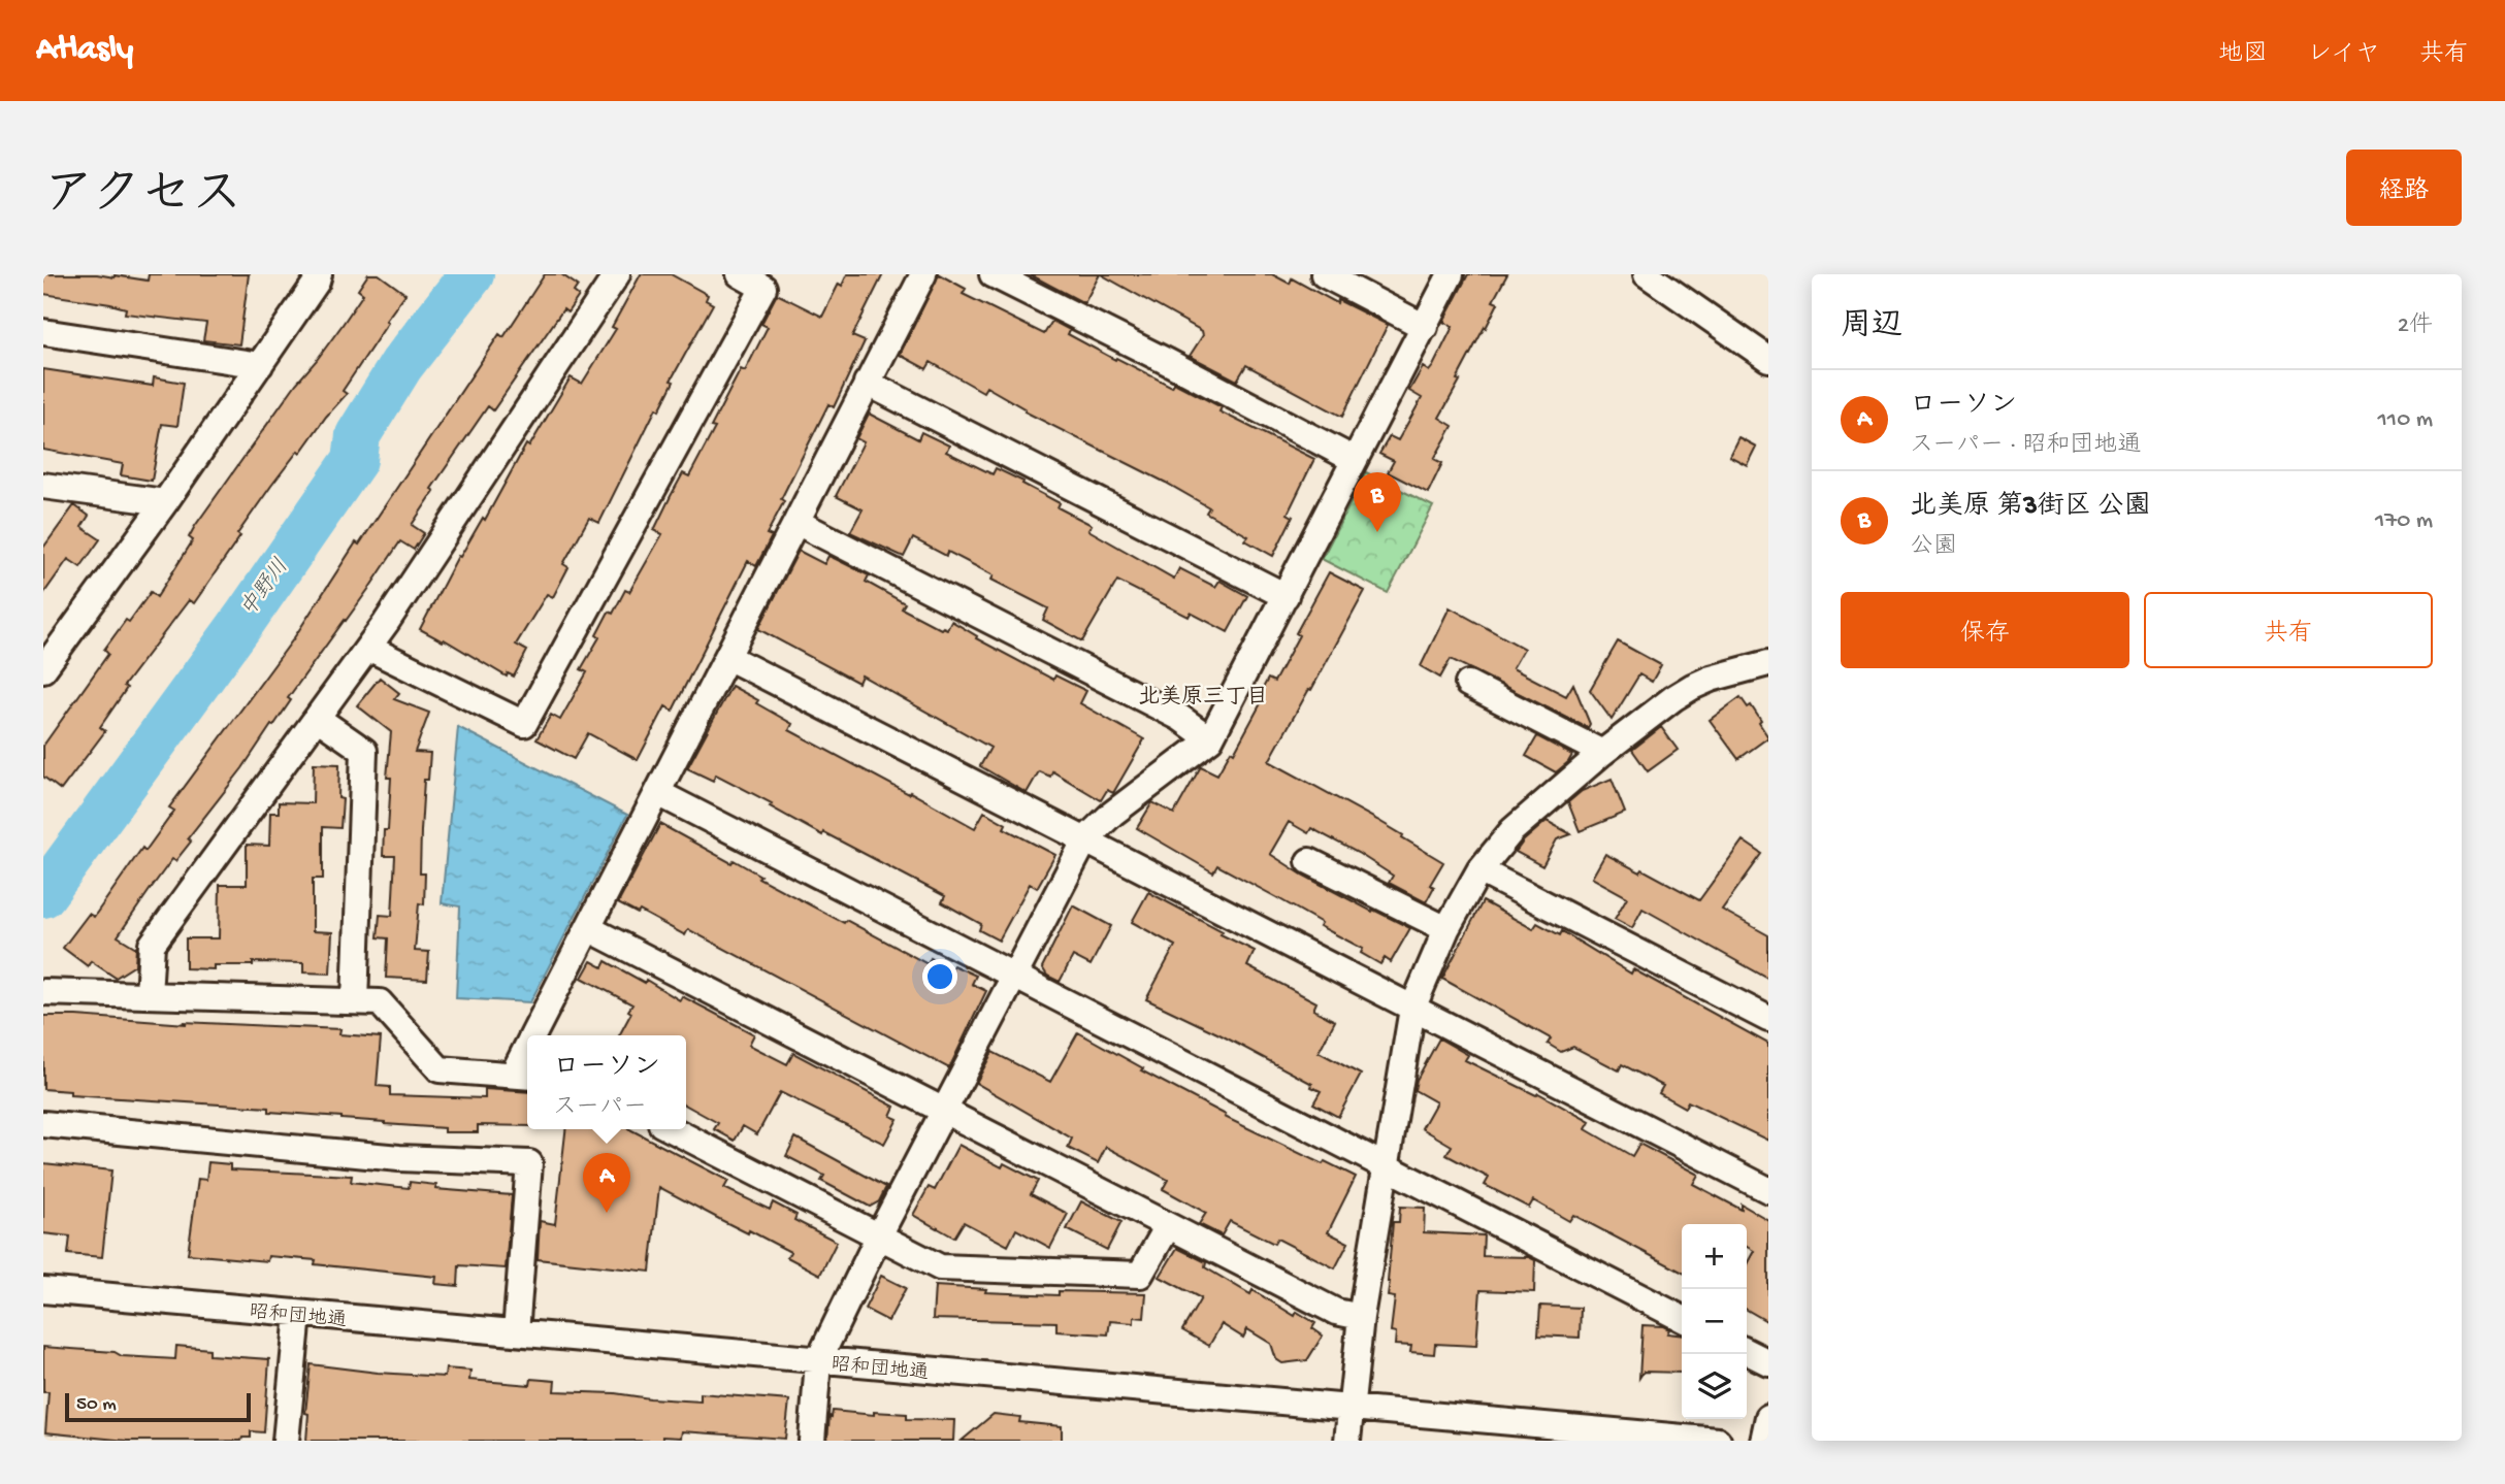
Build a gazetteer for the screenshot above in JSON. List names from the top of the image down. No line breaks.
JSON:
{"streets":{"street":["昭和団地通"]},"districts":["北美原三丁目"],"water":["中野川"],"scale_bar":"50 m","page":{"header":"Atlasly","nav":["地図","レイヤ","共有"],"title":"アクセス","buttons":["経路",["保存","共有"]],"heading":["周辺","2件"],"list":[{"mark":"A","name":"ローソン","note":"スーパー · 昭和団地通","value":"110 m"},{"mark":"B","name":"北美原 第3街区 公園","note":"公園","value":"170 m"}],"pins":["B","A"],"popup":["ローソン","スーパー"],"map_buttons":["+","−"],"scale":"50 m"}}
